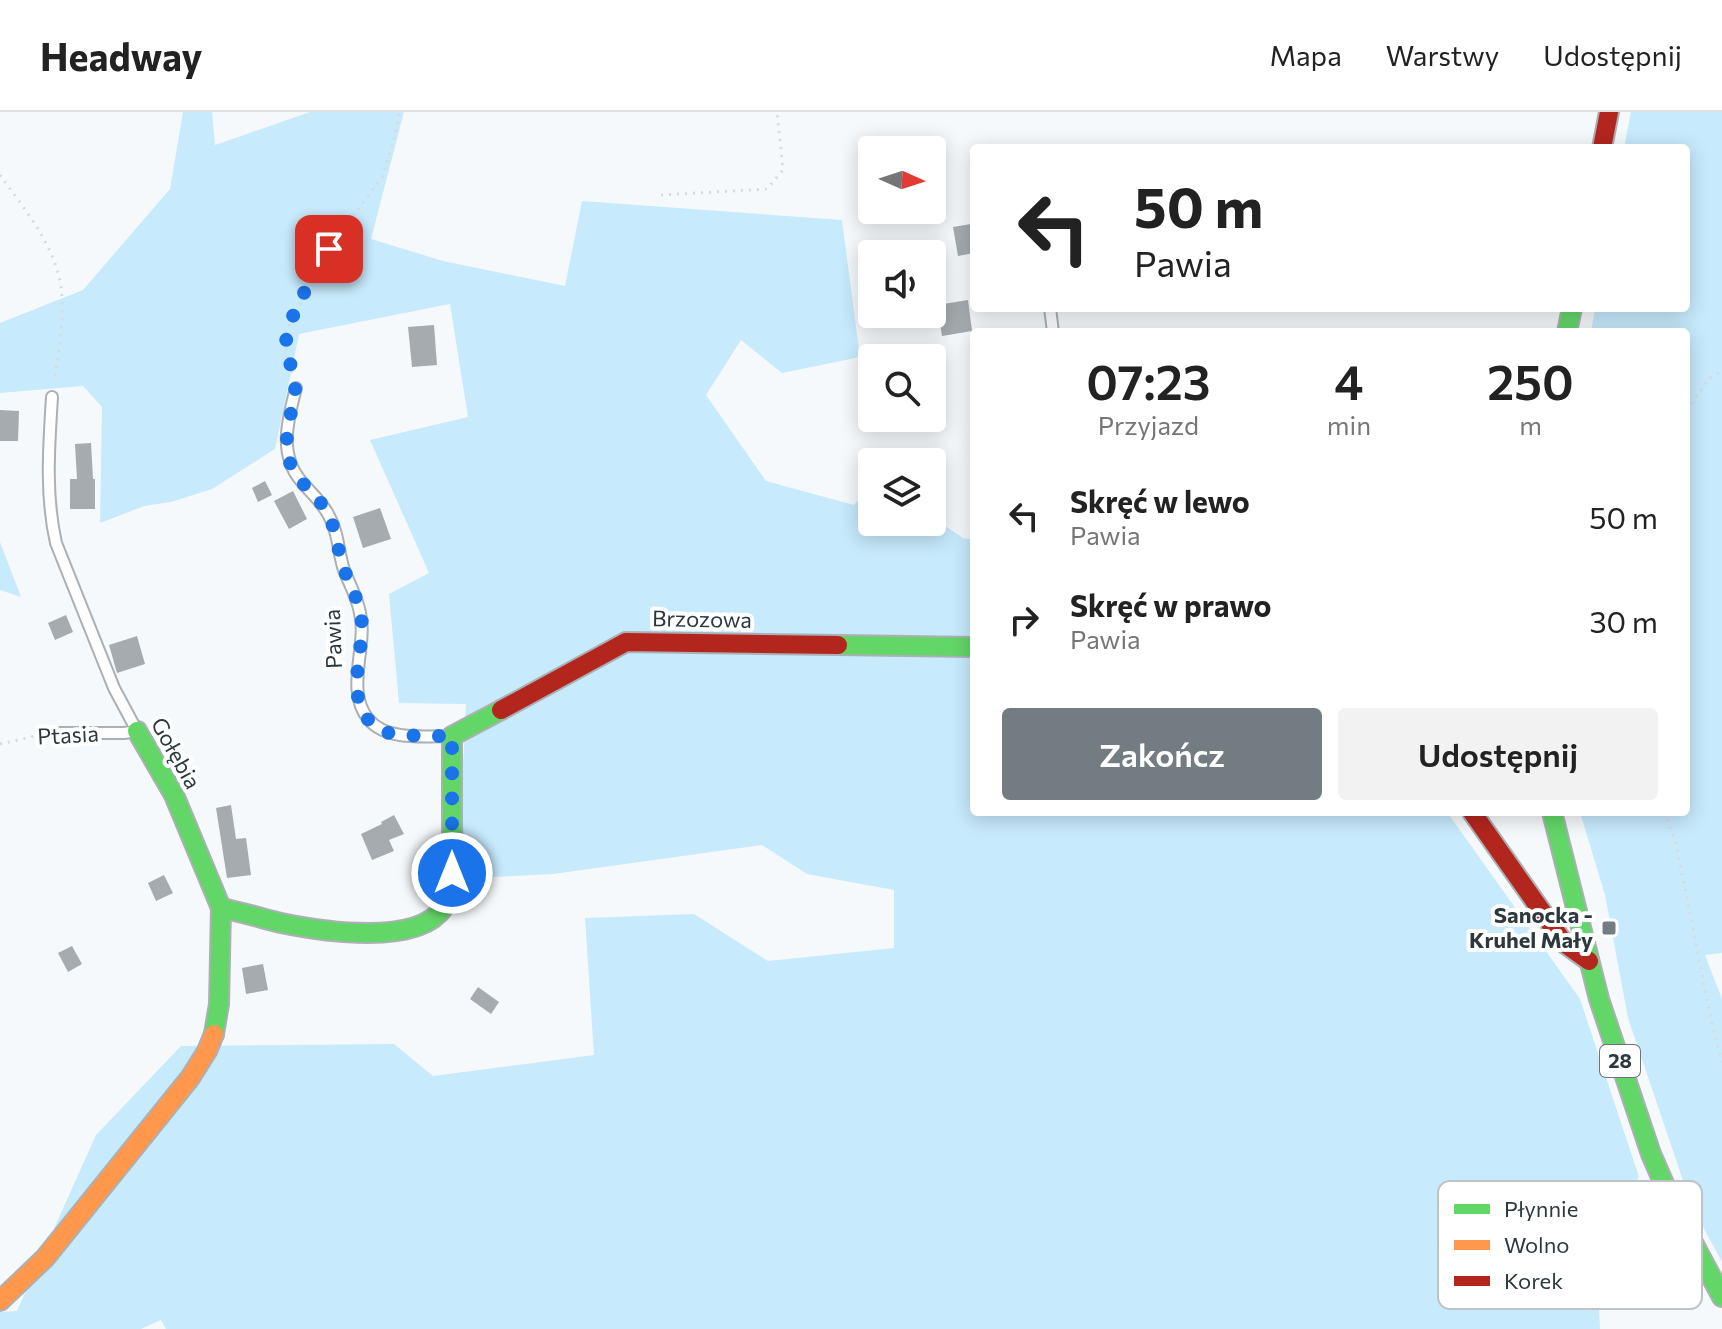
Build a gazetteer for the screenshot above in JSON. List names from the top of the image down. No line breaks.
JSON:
{"streets":{"street":["Brzozowa","Gołębia","28"],"lane":["Pawia","Ptasia"]},"crossings":[["Brzozowa","Pawia"],["Ptasia","Gołębia"]],"places":{"transit":["Sanocka - Kruhel Mały"]},"legend":["Płynnie","Wolno","Korek"],"north":"right","page":{"header":"Headway","nav":["Mapa","Warstwy","Udostępnij"],"turn":["50 m","Pawia"],"eta":["07:23","Przyjazd","4","min","250","m"],"list":[{"name":"Skręć w lewo","note":"Pawia","value":"50 m"},{"name":"Skręć w prawo","note":"Pawia","value":"30 m"}],"buttons":["Zakończ","Udostępnij"]}}
